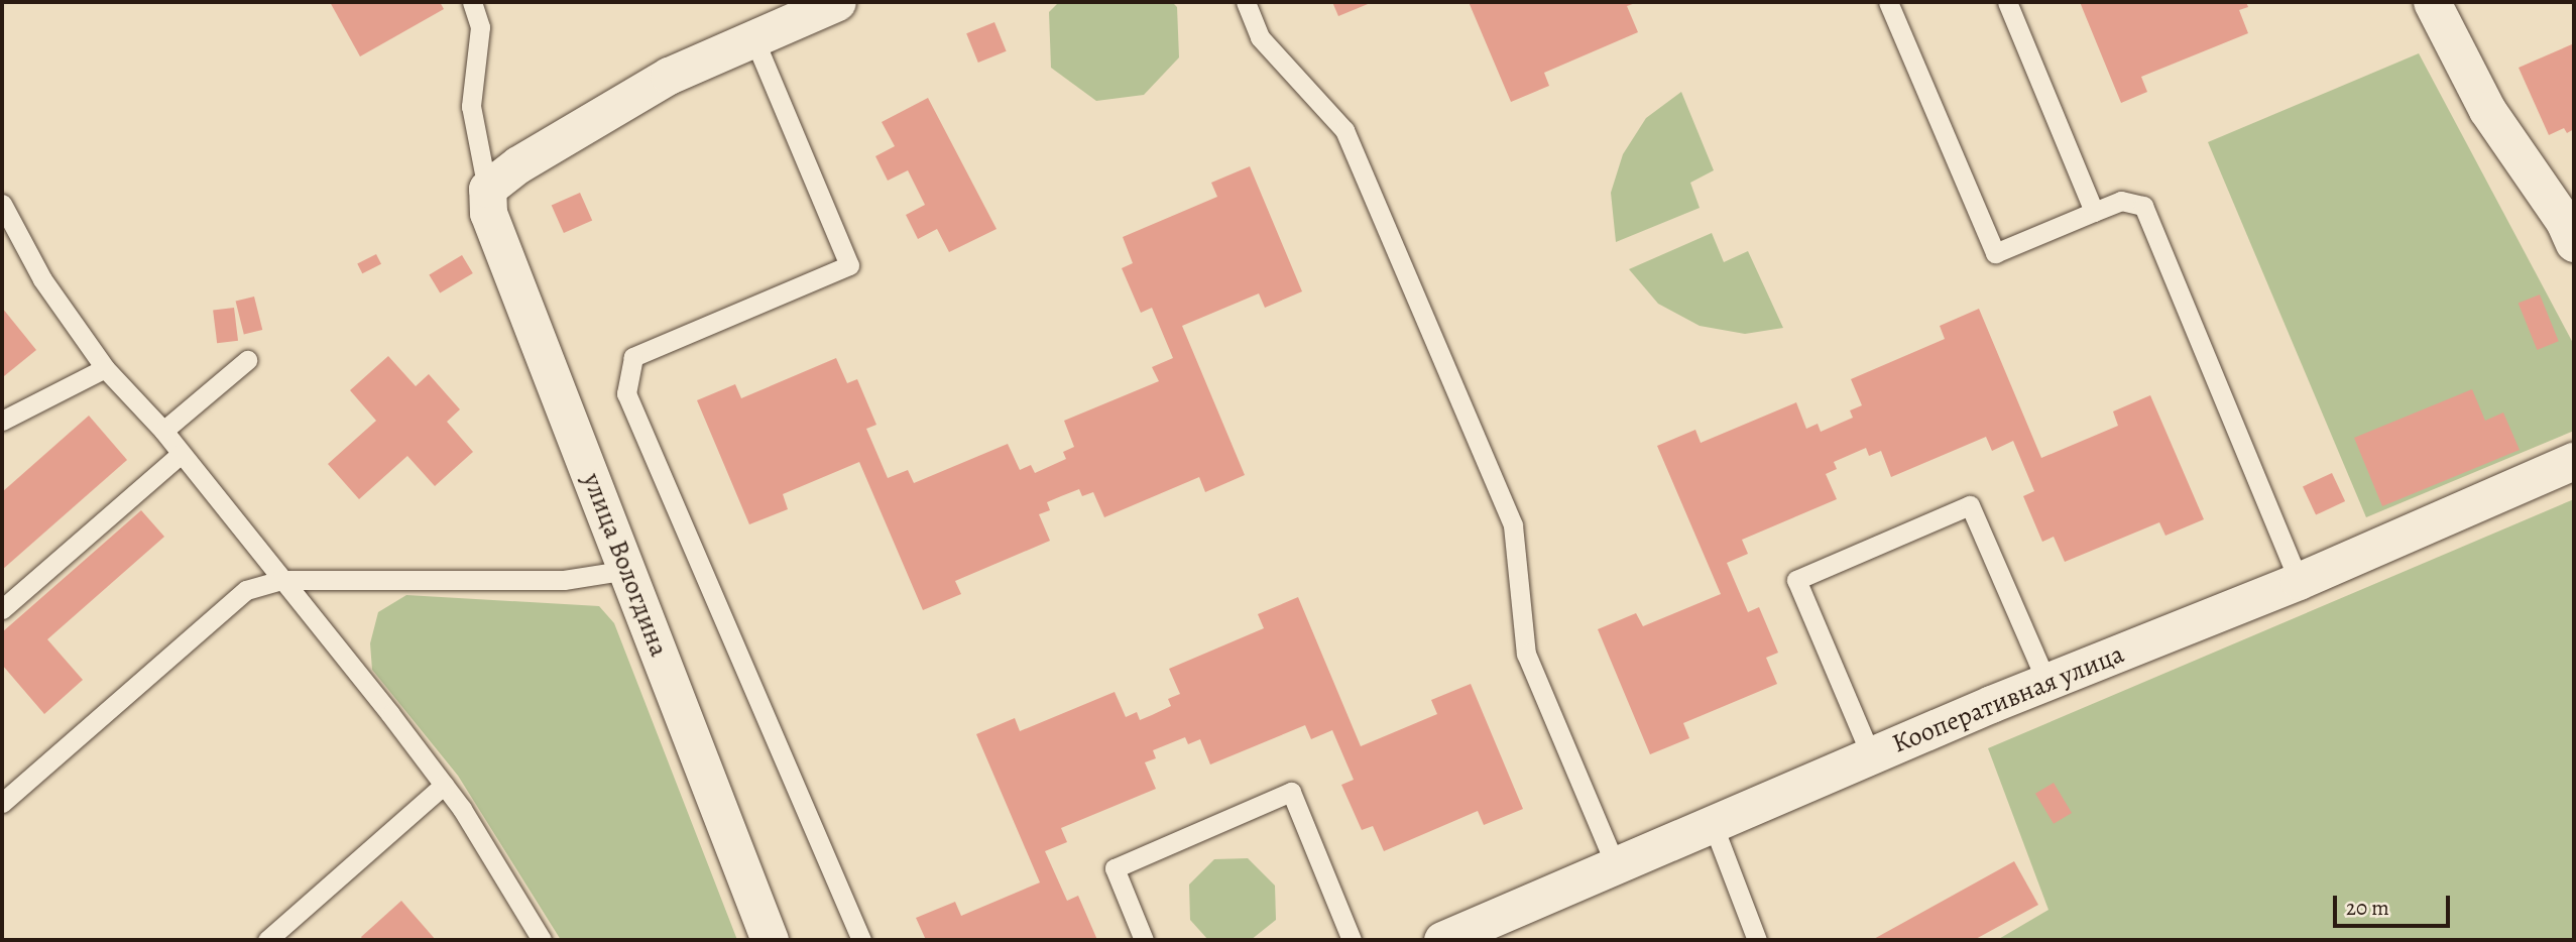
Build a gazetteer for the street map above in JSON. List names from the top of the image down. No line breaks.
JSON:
{"streets":{"street":["улица Вологдина","Кооперативная улица"]},"scale_bar":"20 m"}
